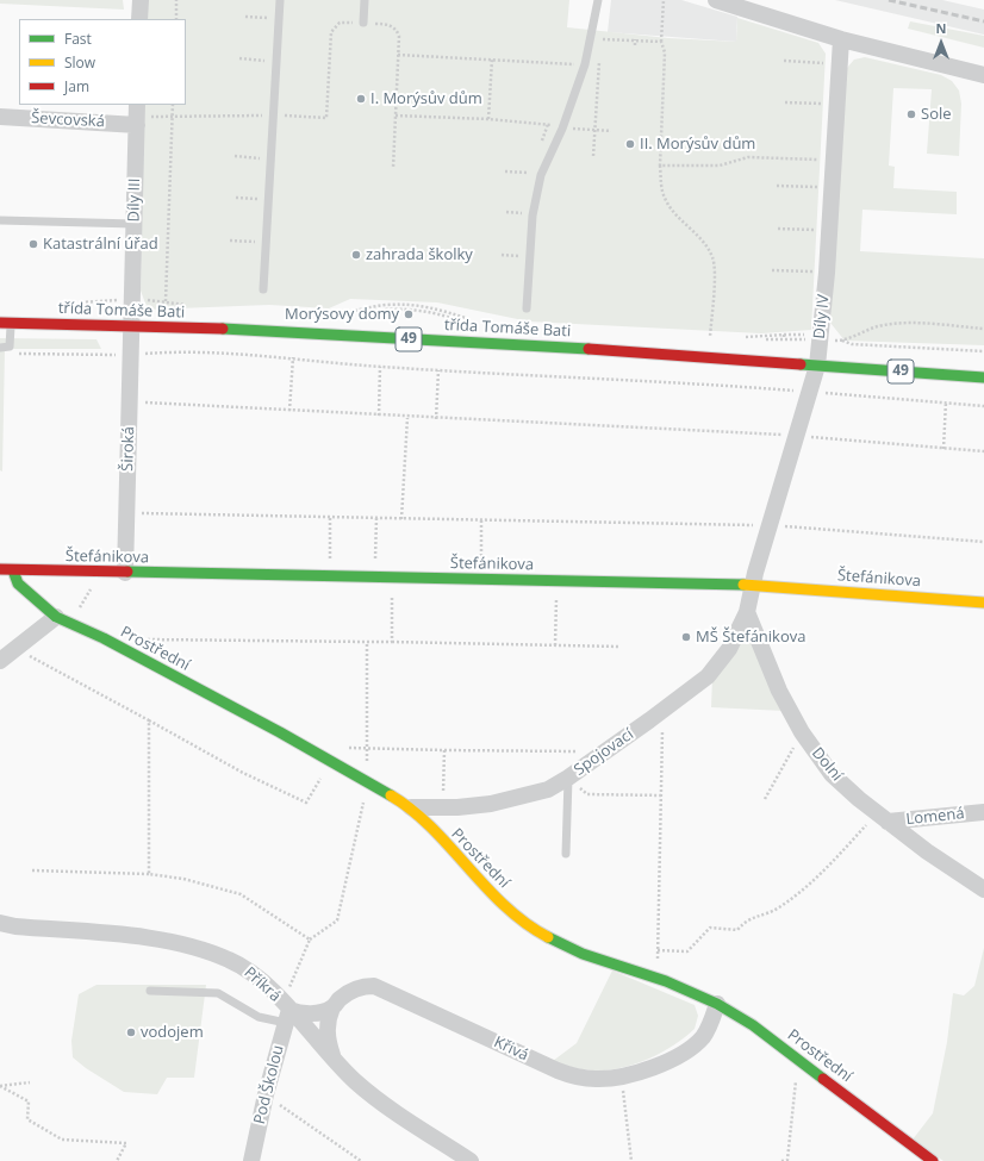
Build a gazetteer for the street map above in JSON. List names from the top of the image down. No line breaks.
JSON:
{"streets":{"street":["Ševcovská","Díly III","třída Tomáše Bati","Díly IV","49","Široká","Štefánikova","Prostřední","Spojovací","Dolní","Lomená","Příkrá","Křivá","Pod Školou"]},"crossings":[["Ševcovská","Díly III"],["Díly III","třída Tomáše Bati"],["Díly III","Široká"],["třída Tomáše Bati","Díly IV"],["třída Tomáše Bati","Široká"],["Díly IV","Štefánikova"],["Široká","Štefánikova"],["Štefánikova","Prostřední"],["Prostřední","Spojovací"],["Prostřední","Křivá"],["Spojovací","Dolní"],["Dolní","Lomená"],["Příkrá","Křivá"],["Příkrá","Pod Školou"],["Křivá","Pod Školou"]],"places":["I. Morýsův dům","Sole","II. Morýsův dům","Katastrální úřad","zahrada školky","Morýsovy domy","MŠ Štefánikova","vodojem"],"legend":["Fast","Slow","Jam"],"north":"top"}
